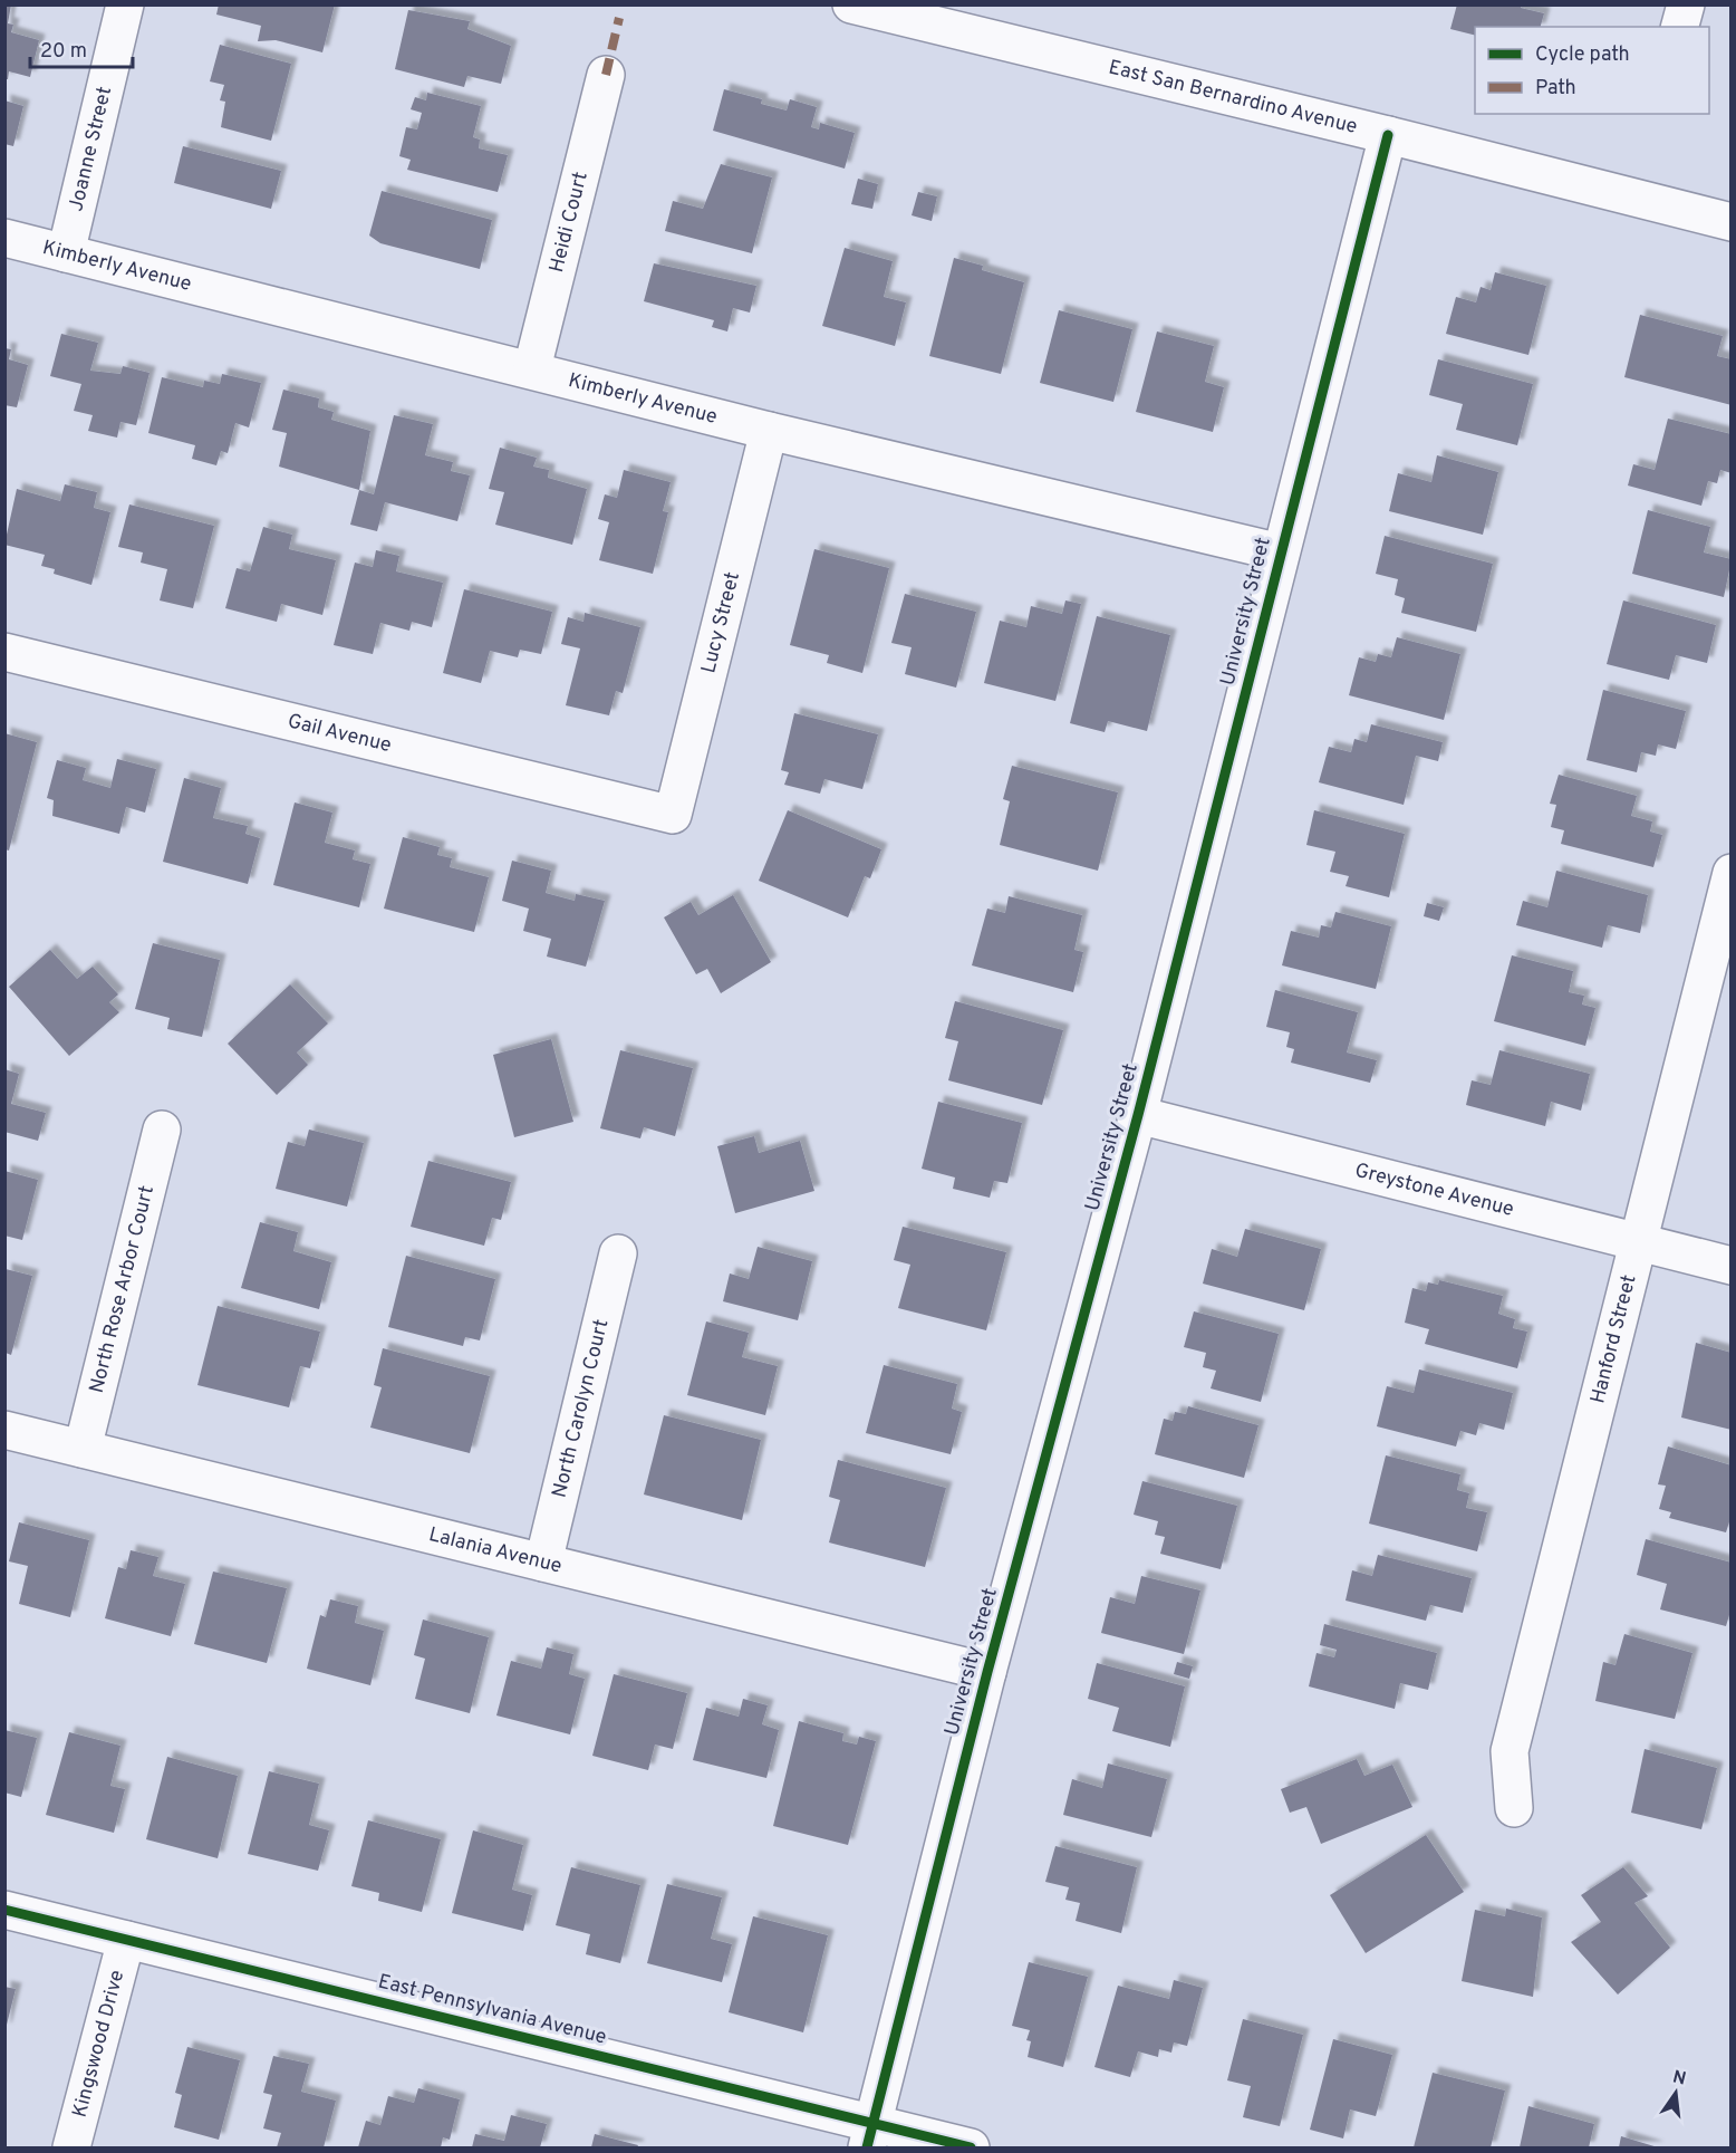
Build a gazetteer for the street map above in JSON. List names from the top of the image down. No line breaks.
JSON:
{"streets":{"street":["East San Bernardino Avenue","Joanne Street","Heidi Court","Kimberly Avenue","University Street","Lucy Street","Gail Avenue","Greystone Avenue","North Rose Arbor Court","Hanford Street","North Carolyn Court","Lalania Avenue","East Pennsylvania Avenue","Kingswood Drive"]},"crossings":[["East San Bernardino Avenue","University Street"],["Joanne Street","Kimberly Avenue"],["Heidi Court","Kimberly Avenue"],["Kimberly Avenue","University Street"],["Kimberly Avenue","Lucy Street"],["University Street","Greystone Avenue"],["University Street","Lalania Avenue"],["University Street","East Pennsylvania Avenue"],["Lucy Street","Gail Avenue"],["Greystone Avenue","Hanford Street"],["North Rose Arbor Court","Lalania Avenue"],["North Carolyn Court","Lalania Avenue"],["East Pennsylvania Avenue","Kingswood Drive"]],"legend":["Cycle path","Path"],"scale_bar":"20 m","north":"top"}
